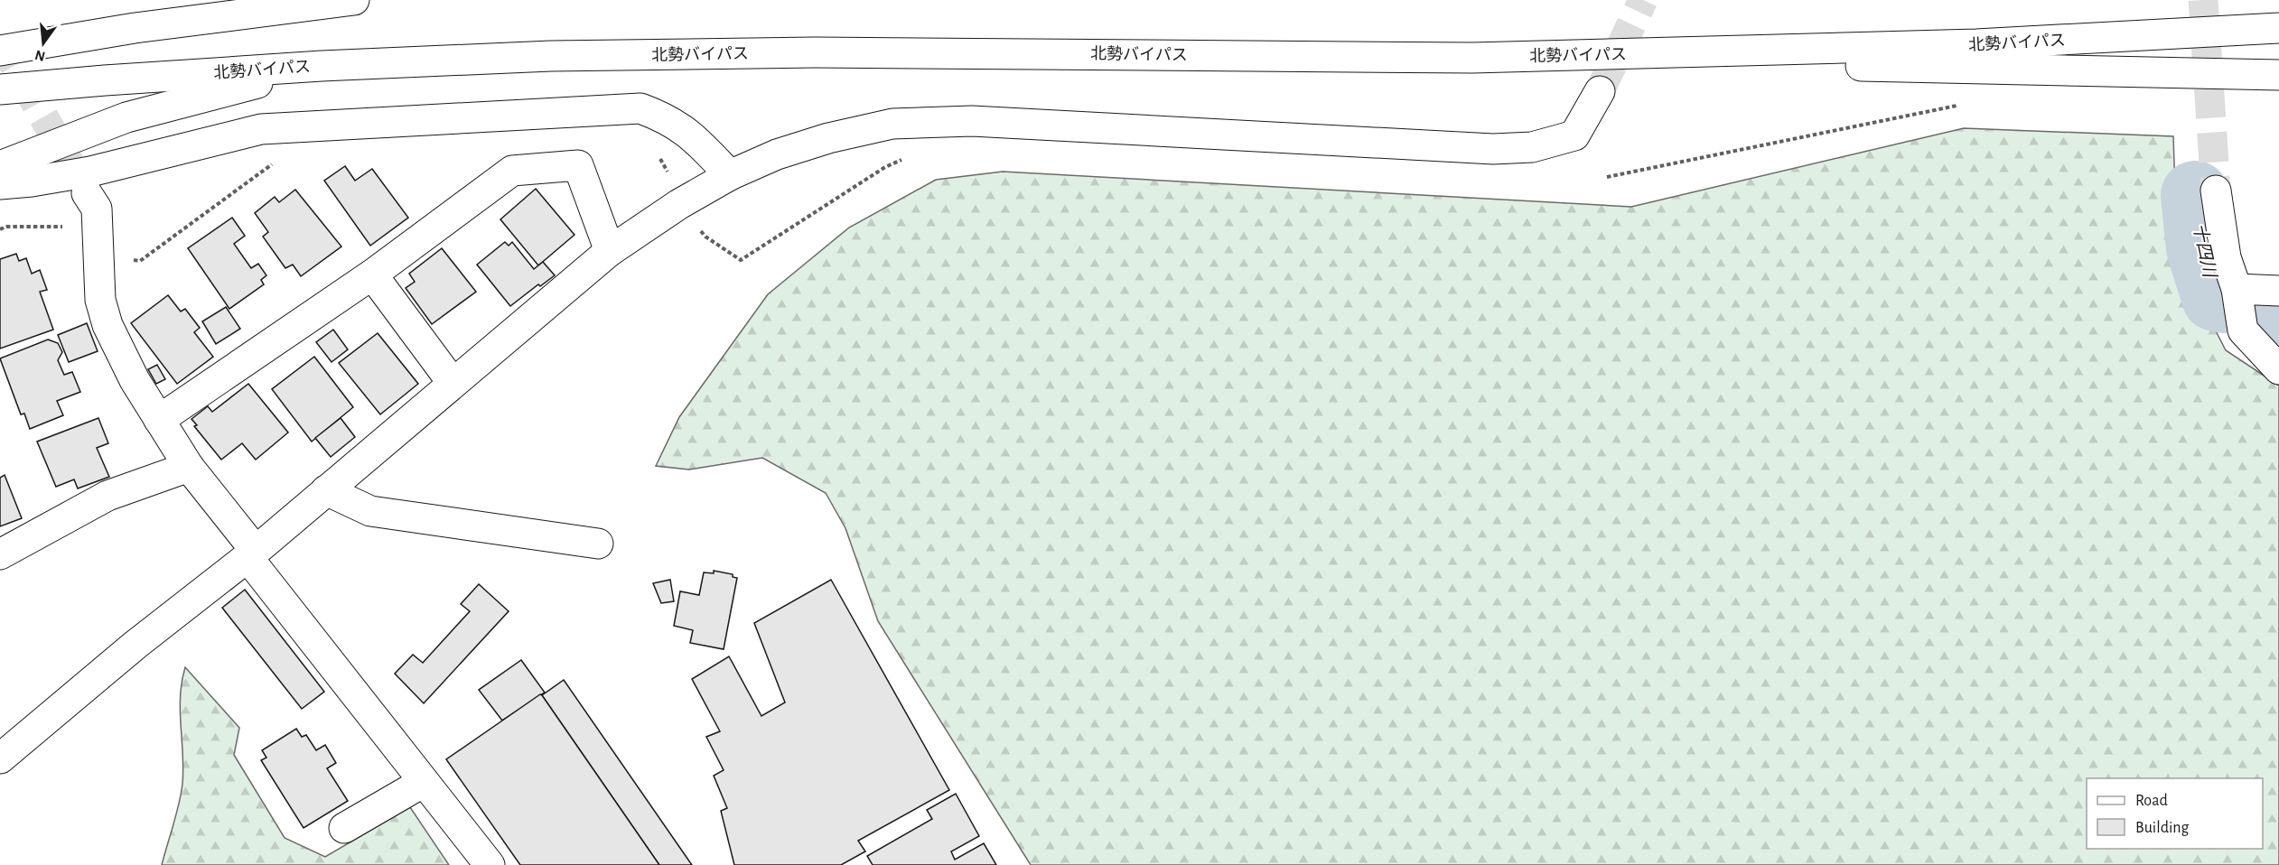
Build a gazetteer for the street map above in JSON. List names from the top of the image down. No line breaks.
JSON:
{"streets":{"main road":["北勢バイパス"]},"water":["十四川"],"legend":["Road","Building"],"north":"bottom"}
